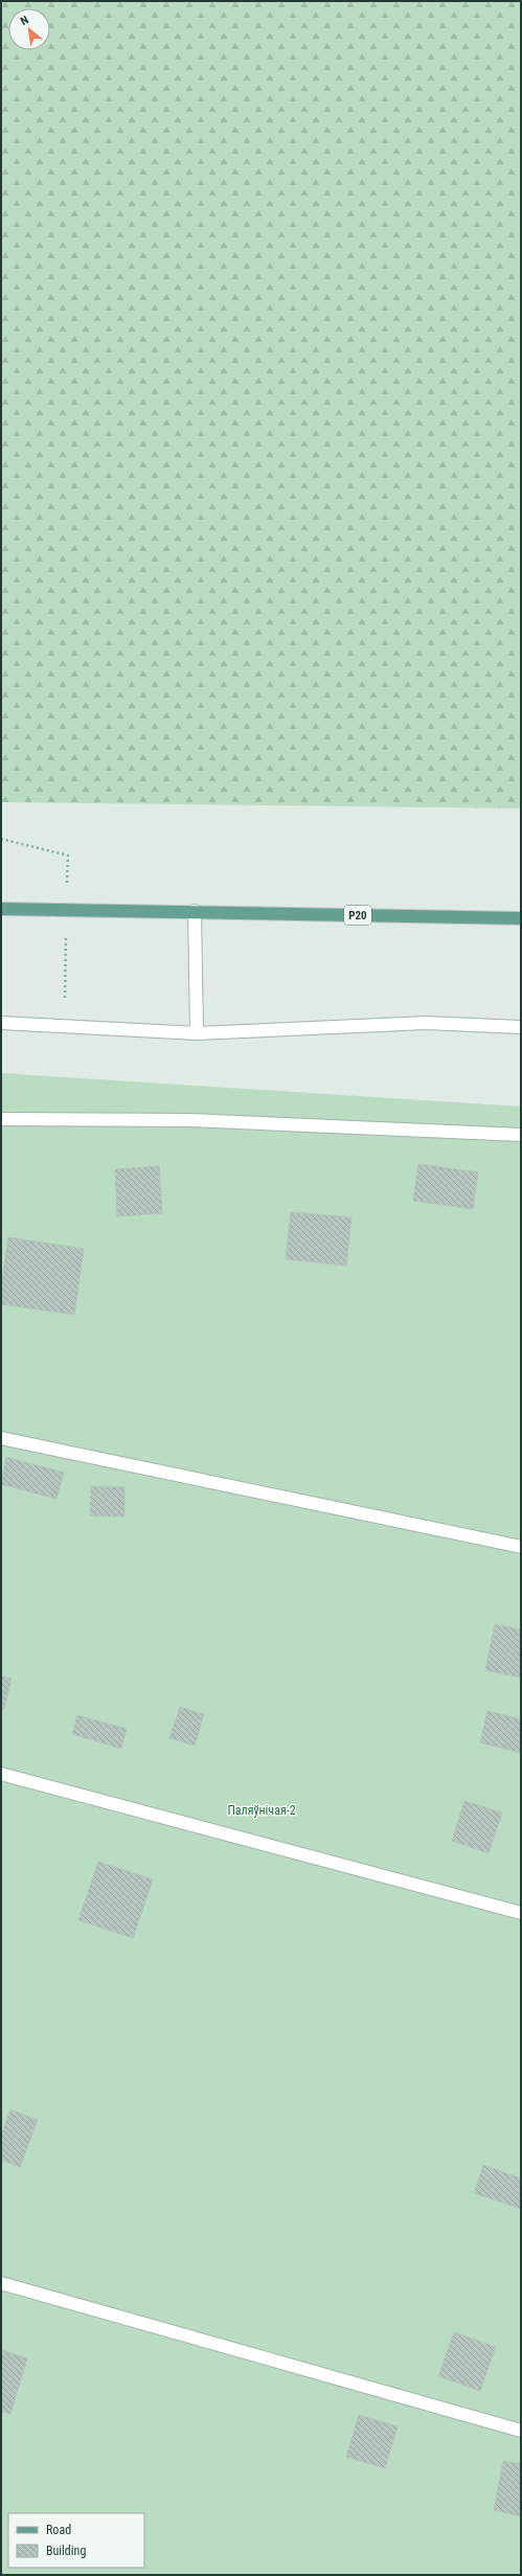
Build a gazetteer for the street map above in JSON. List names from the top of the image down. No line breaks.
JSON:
{"streets":{"main road":["Р20"]},"parks":["Паляўнічая-2"],"legend":["Road","Building"],"north":"top left"}
